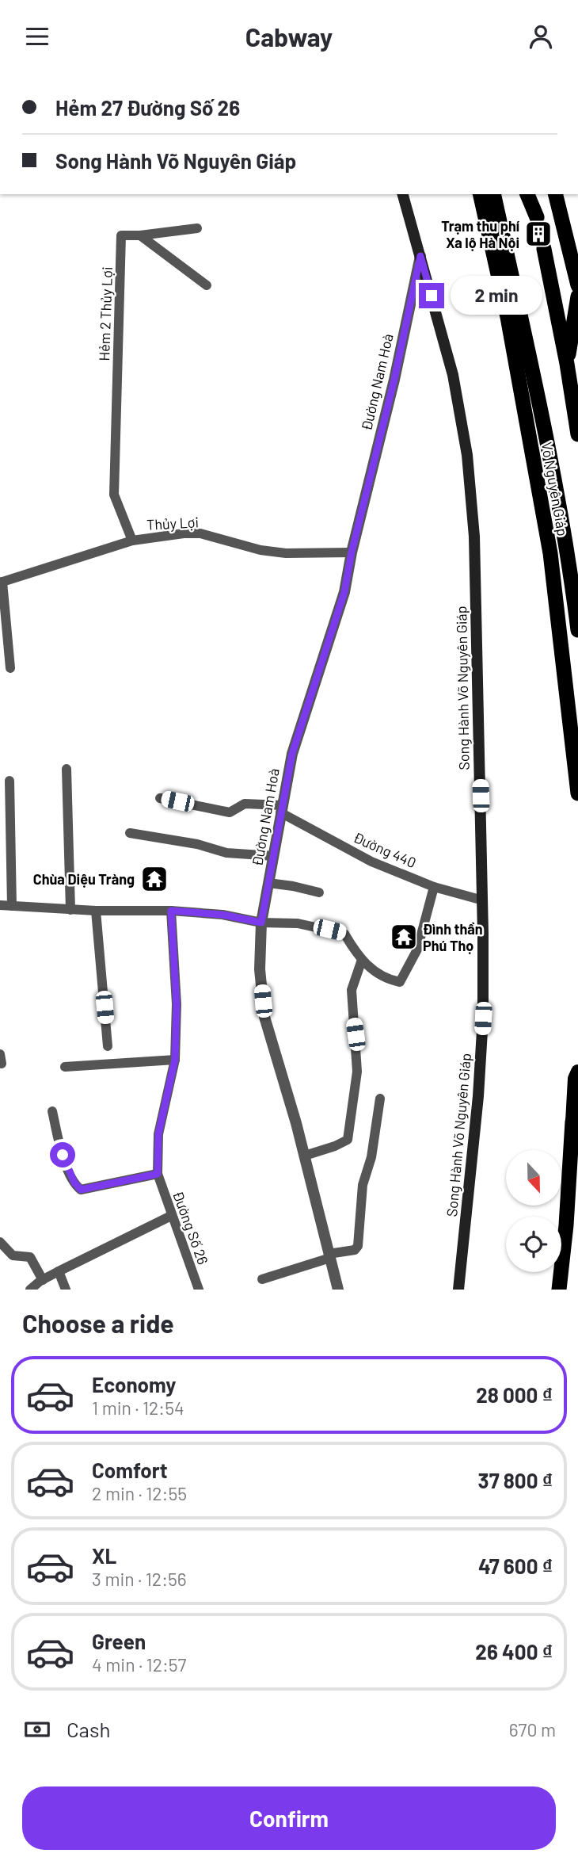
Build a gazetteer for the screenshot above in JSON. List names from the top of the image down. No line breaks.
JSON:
{"streets":{"highway":["Võ Nguyên Giáp"],"main road":["Song Hành Võ Nguyên Giáp"],"street":["Hẻm 2 Thủy Lợi","Đường Nam Hoà","Thủy Lợi","Đường 440","Đường Số 26"]},"crossings":[["Hẻm 2 Thủy Lợi","Thủy Lợi"],["Đường Nam Hoà","Thủy Lợi"],["Đường Nam Hoà","Song Hành Võ Nguyên Giáp"],["Đường Nam Hoà","Đường 440"],["Song Hành Võ Nguyên Giáp","Đường 440"]],"places":{"building":["Trạm thu phí Xa lộ Hà Nội"],"temple":["Chùa Diệu Tràng","Đình thần Phú Thọ"]},"north":"bottom","page":{"header":"Cabway","banner":["Hẻm 27 Đường Số 26","Song Hành Võ Nguyên Giáp"],"bubble":"2 min","heading":"Choose a ride","list":[{"name":"Economy","note":"1 min · 12:54","value":"28 000 ₫"},{"name":"Comfort","note":"2 min · 12:55","value":"37 800 ₫"},{"name":"XL","note":"3 min · 12:56","value":"47 600 ₫"},{"name":"Green","note":"4 min · 12:57","value":"26 400 ₫"}],"pay":["Cash","670 m"],"buttons":"Confirm"}}
